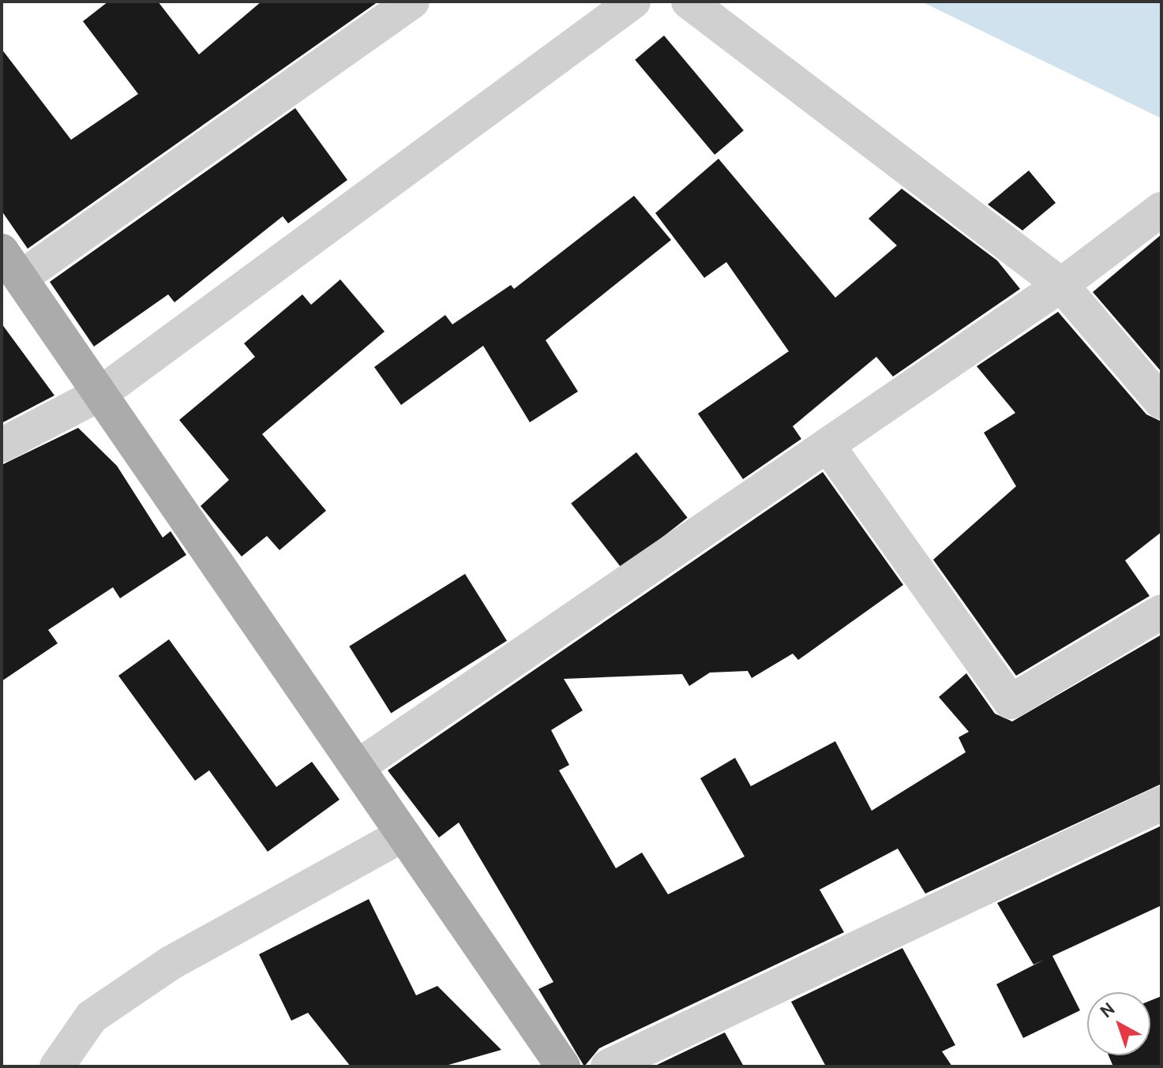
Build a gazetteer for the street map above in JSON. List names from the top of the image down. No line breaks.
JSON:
{"north":"top left"}
